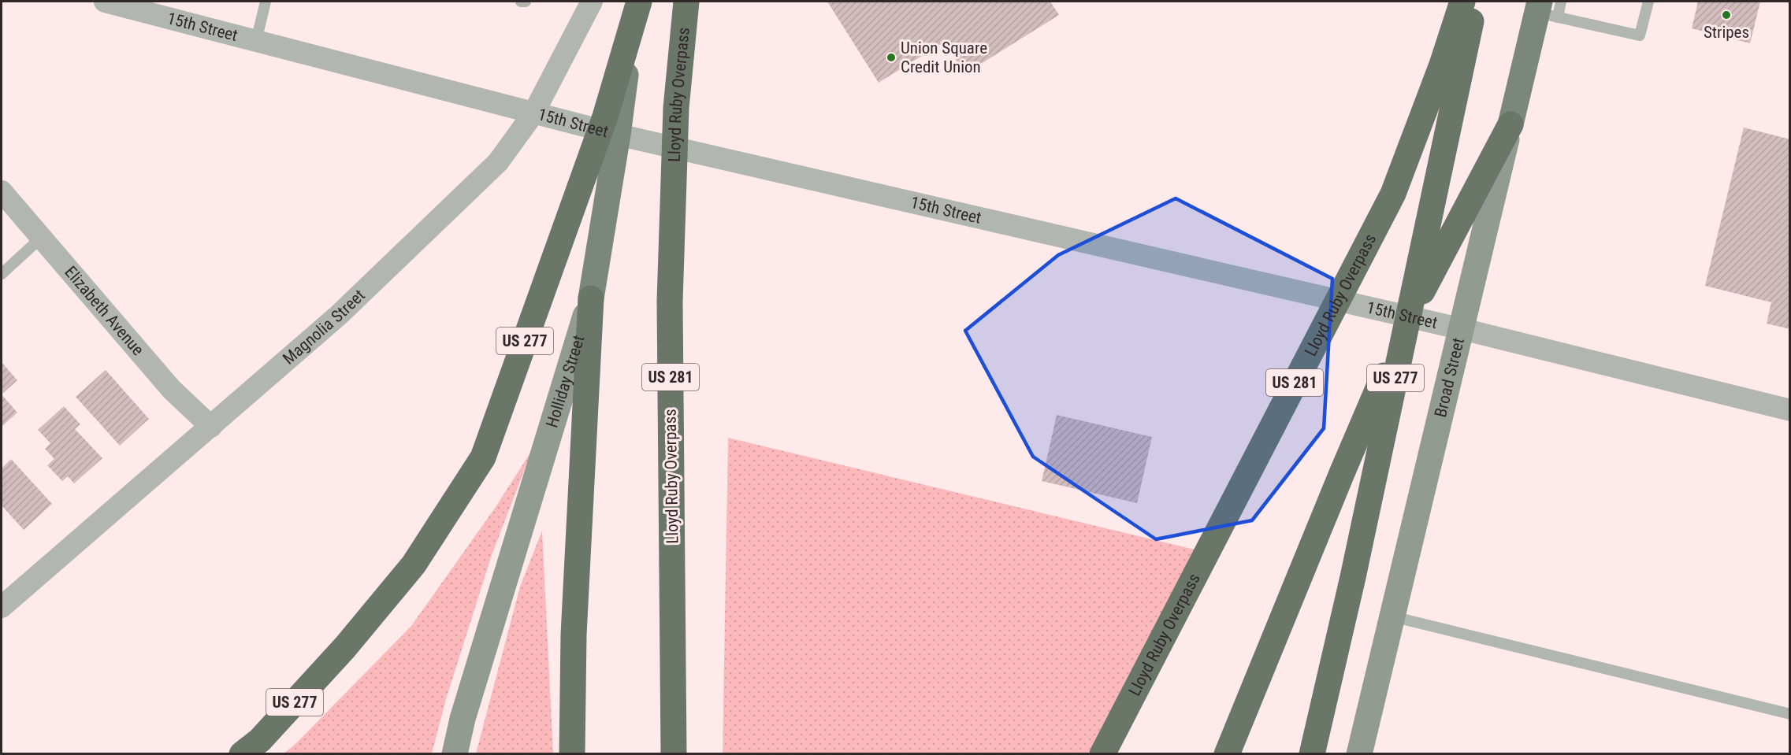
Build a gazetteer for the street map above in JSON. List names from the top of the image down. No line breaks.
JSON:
{"streets":{"highway":["Lloyd Ruby Overpass","US 277","US 281"],"main road":["Broad Street","Holliday Street"],"street":["15th Street","Elizabeth Avenue","Magnolia Street"]},"crossings":[["15th Street","Magnolia Street"],["15th Street","Broad Street"],["15th Street","Holliday Street"],["Elizabeth Avenue","Magnolia Street"]],"places":["Stripes","Union Square Credit Union"]}
